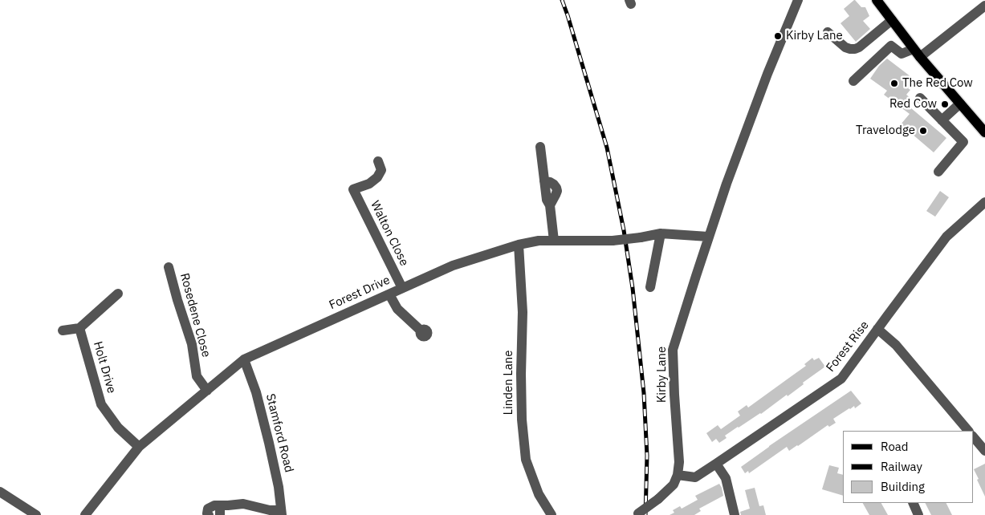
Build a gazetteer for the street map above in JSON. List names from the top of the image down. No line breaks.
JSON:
{"streets":{"street":["Walton Close","Forest Drive","Rosedene Close","Forest Rise","Holt Drive","Kirby Lane","Linden Lane","Stamford Road"]},"crossings":[["Walton Close","Forest Drive"],["Forest Drive","Rosedene Close"],["Forest Drive","Holt Drive"],["Forest Drive","Kirby Lane"],["Forest Drive","Linden Lane"],["Forest Drive","Stamford Road"],["Forest Rise","Kirby Lane"]],"places":["Kirby Lane","The Red Cow","Red Cow","Travelodge"],"legend":["Road","Railway","Building"]}
